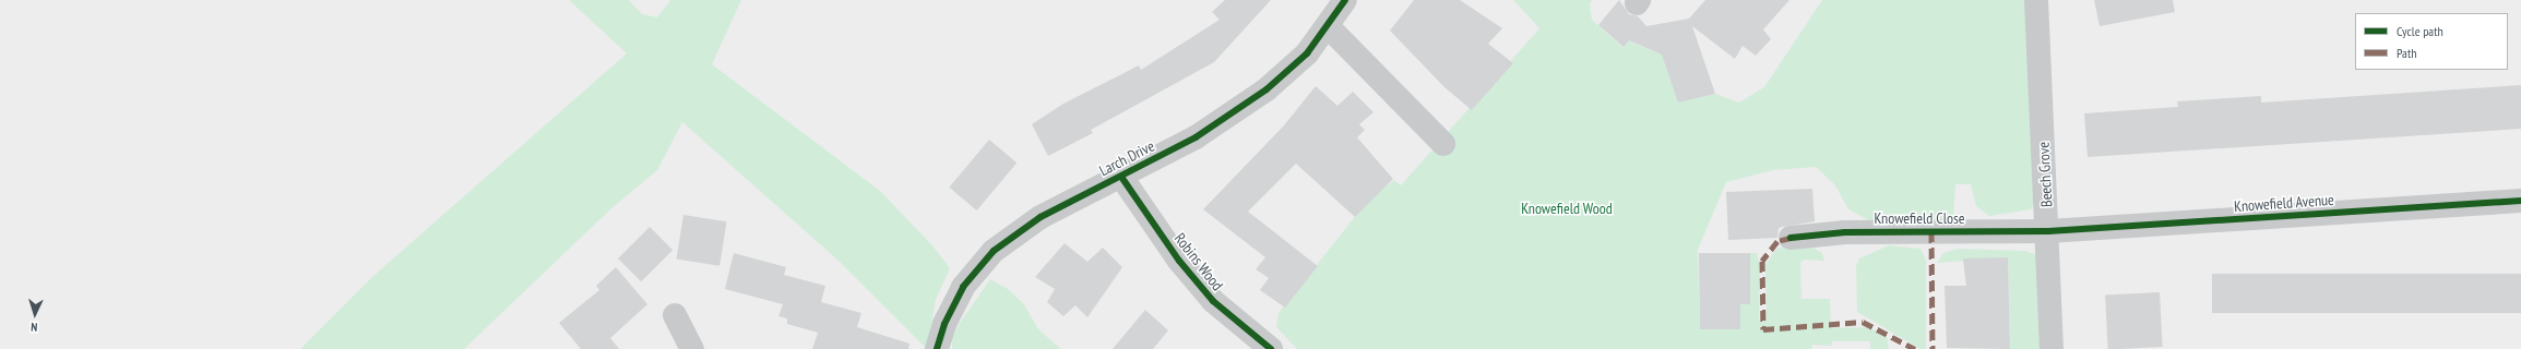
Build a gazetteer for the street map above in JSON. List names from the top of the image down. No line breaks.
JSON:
{"streets":{"street":["Larch Drive","Beech Grove","Knowefield Avenue","Knowefield Close","Robins Wood"]},"crossings":[["Larch Drive","Robins Wood"],["Beech Grove","Knowefield Avenue"],["Beech Grove","Knowefield Close"],["Knowefield Avenue","Knowefield Close"]],"parks":["Knowefield Wood"],"legend":["Cycle path","Path"],"north":"bottom"}
